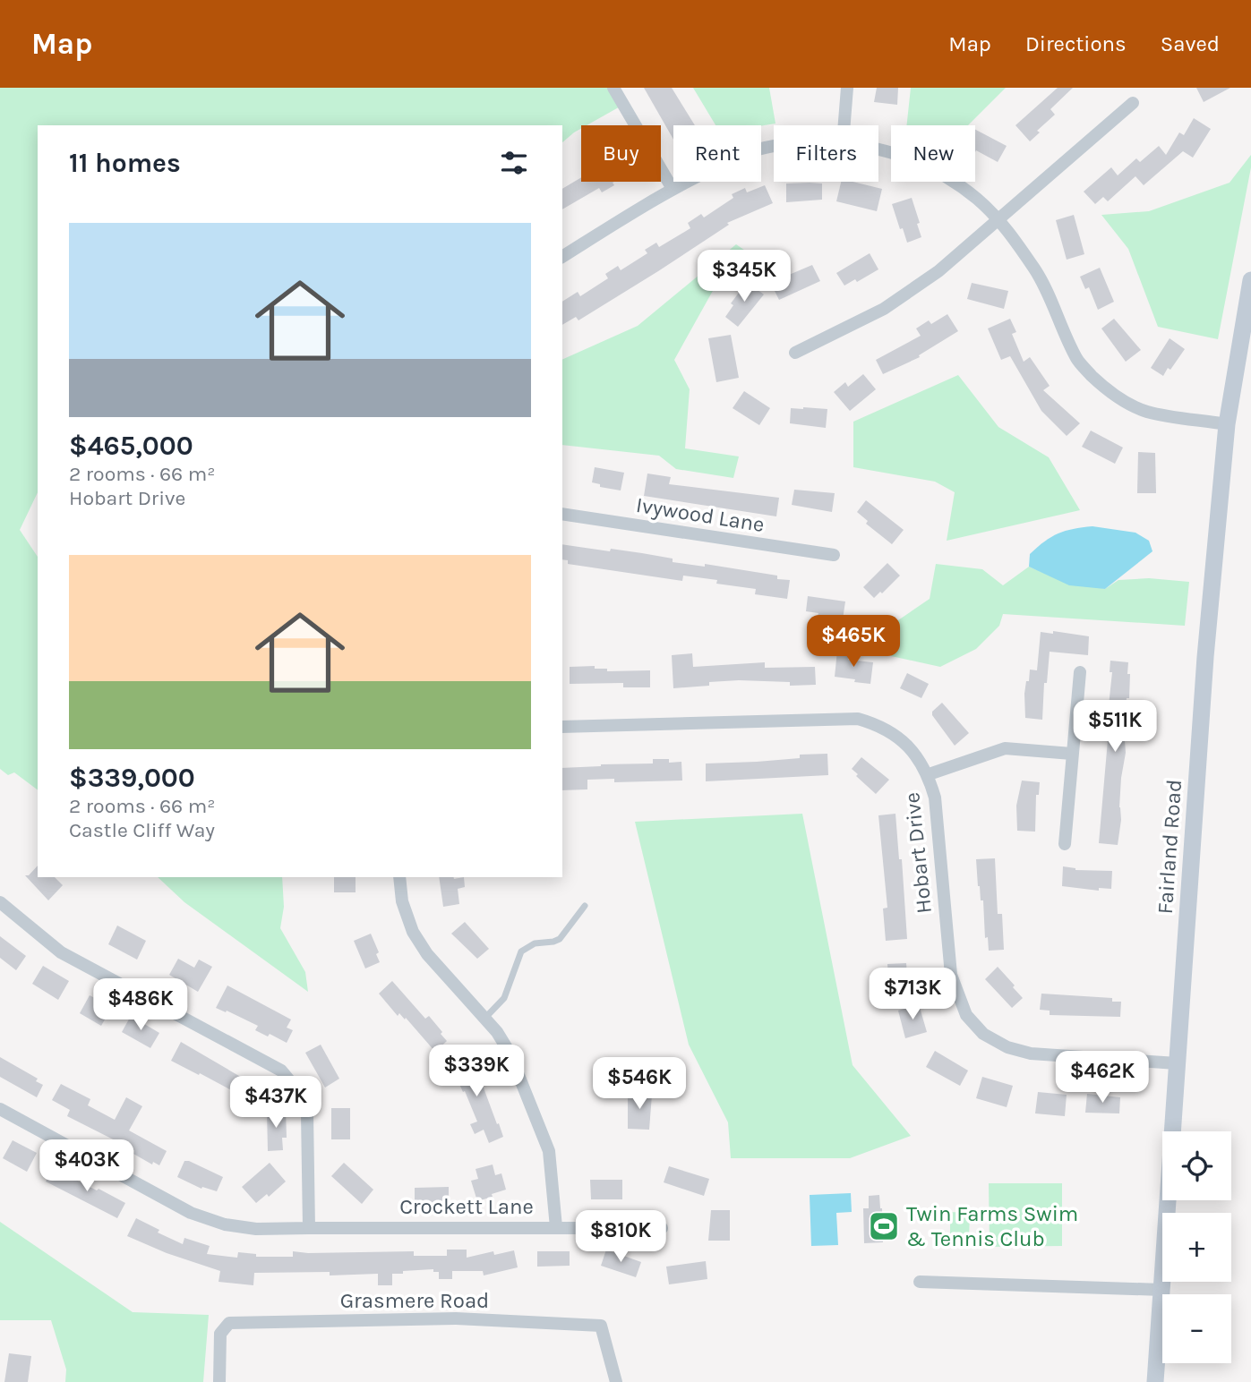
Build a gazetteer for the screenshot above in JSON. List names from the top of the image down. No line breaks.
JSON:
{"streets":{"main road":["Fairland Road"],"street":["Ivywood Lane","Hobart Drive","Crockett Lane","Grasmere Road"]},"crossings":[["Fairland Road","Hobart Drive"]],"places":{"sports":["Twin Farms Swim & Tennis Club"]},"page":{"header":"Map","nav":["Map","Directions","Saved"],"chip":["Buy","Rent","Filters","New"],"heading":"11 homes","list":[{"name":"$465,000","note":"2 rooms · 66 m² · Hobart Drive"},{"name":"$339,000","note":"2 rooms · 66 m² · Castle Cliff Way"}],"price":["$345K","$465K","$511K","$713K","$486K","$339K","$462K","$546K","$437K","$403K","$810K"],"map_buttons":["+","−"]}}
